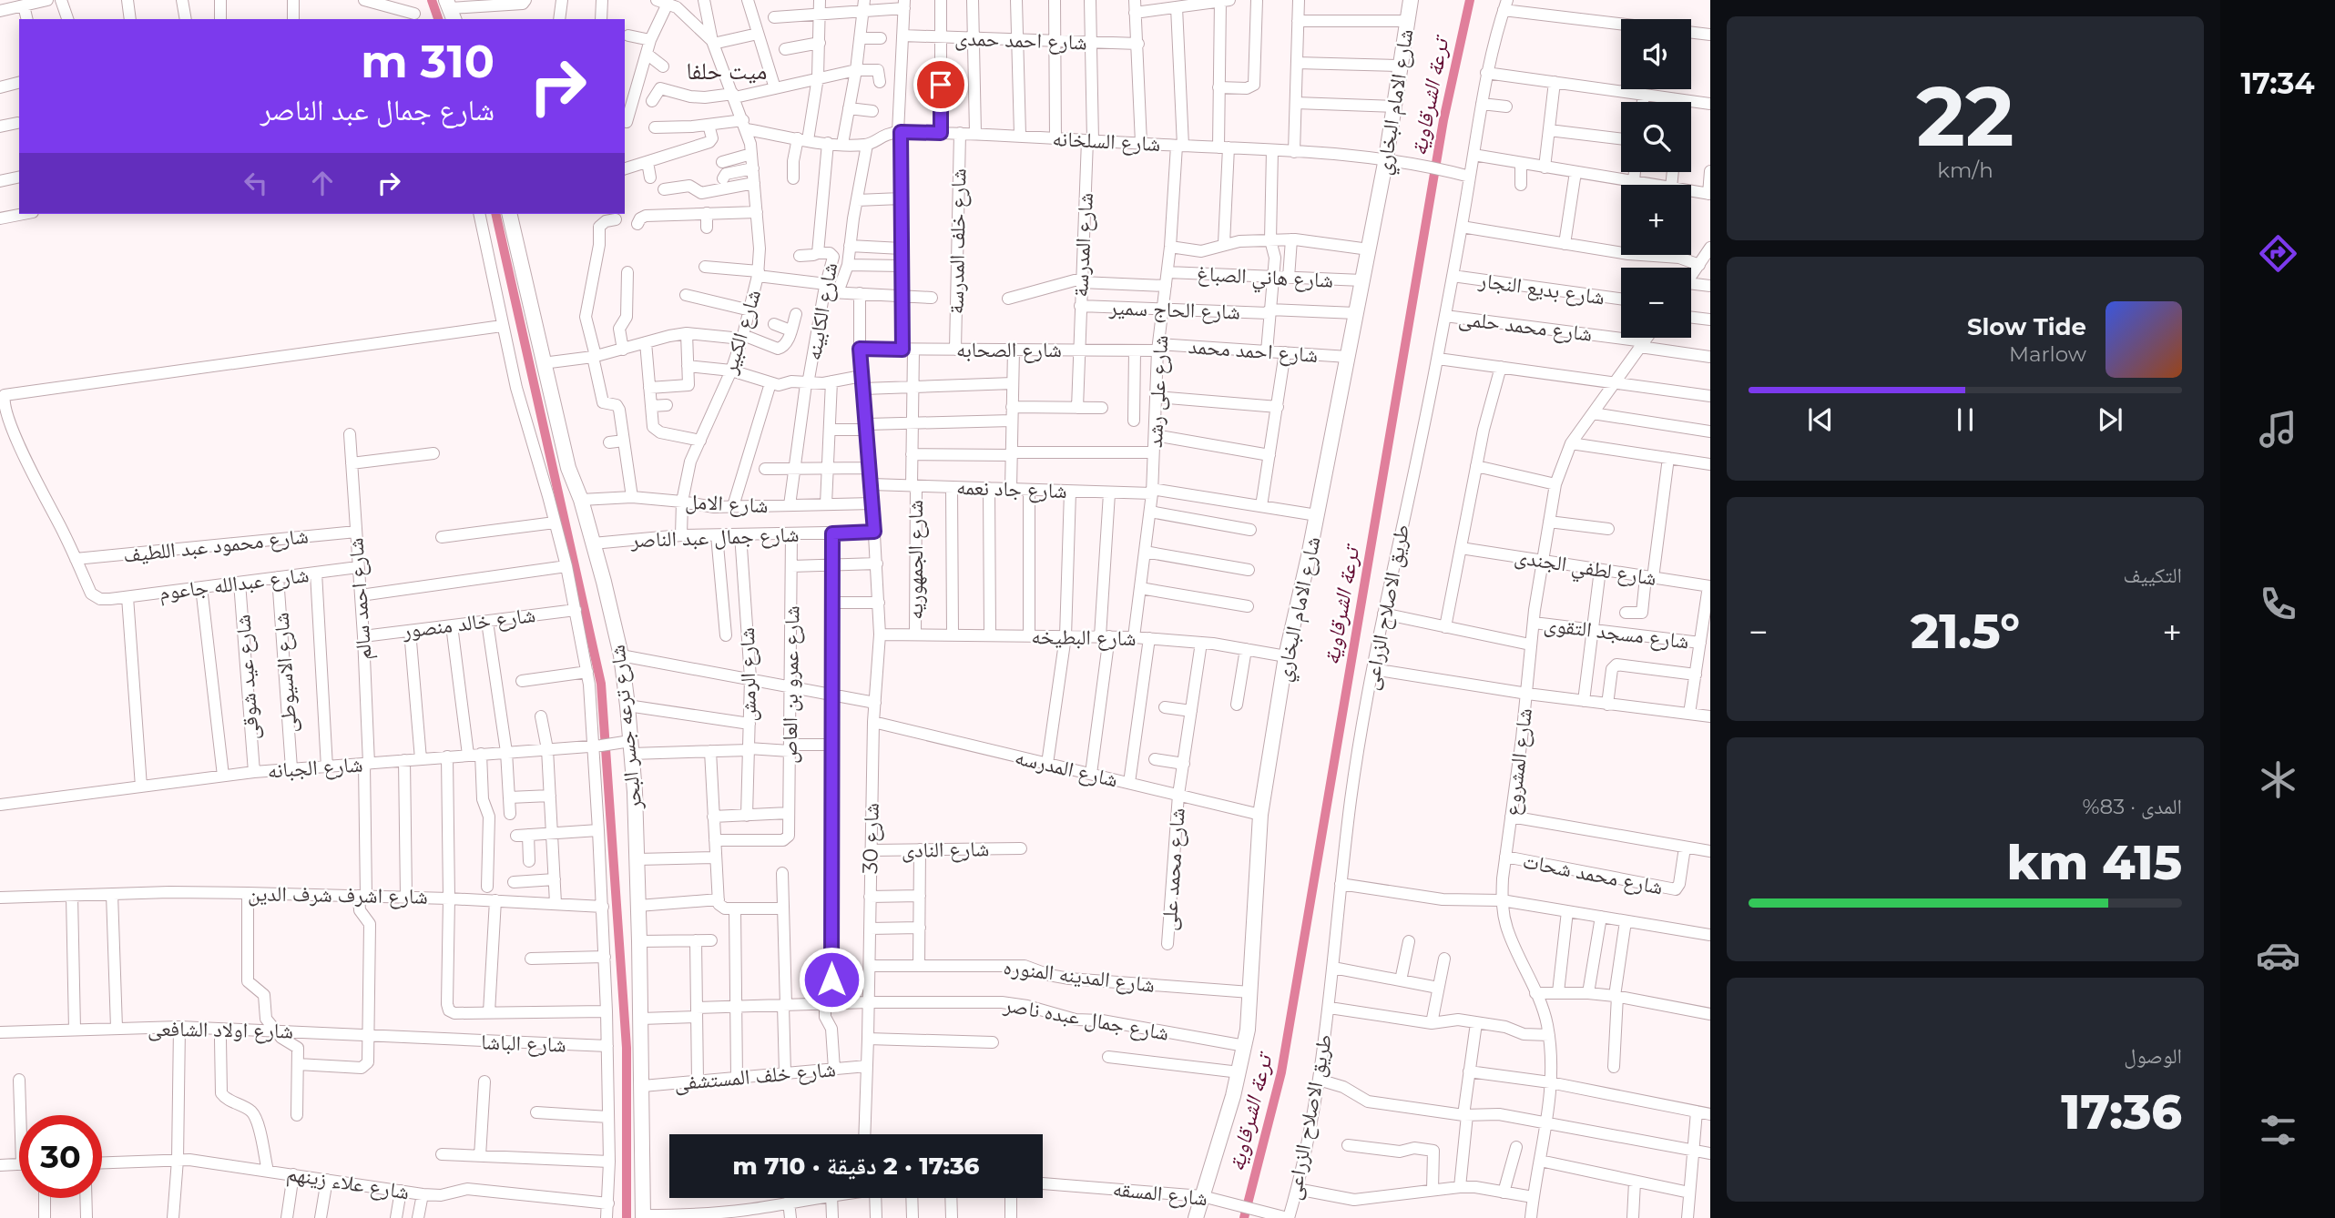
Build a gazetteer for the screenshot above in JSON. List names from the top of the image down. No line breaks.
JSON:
{"streets":{"street":["شارع احمد حمدى","شارع الامام البخاري","شارع السلخانه","شارع خلف المدرسة","شارع المدرسة","شارع هاني الصباغ","شارع بديع النجار","شارع الحاج سمير","شارع الكابينه","شارع محمد حلمى","شارع الكبير","شارع الصحابه","شارع احمد محمد","شارع على رشد","شارع جاد نعمه","شارع الامل","شارع جمال عبد الناصر","شارع محمود عبد اللطيف","شارع الجمهوريه","شارع لطفي الجندى","شارع عبدالله جاعوم","شارع احمد سالم","طريق الاصلاح الزراعى","شارع خالد منصور","شارع مسجد التقوى","شارع البطيخه","شارع الاسيوطى","شارع الرمش","شارع عيد شوقى","شارع عمرو بن العاص","شارع ترعه جسر البحر","شارع المشروع","شارع الجبانه","شارع المدرسه","شارع 30","شارع النادى","شارع محمد على","شارع محمد شحات","شارع اشرف شرف الدين","شارع المدينه المنوره","شارع جمال عبده ناصر","شارع اولاد الشافعى","شارع الباشا","شارع خلف المستشفى","شارع علاء زينهم","شارع المسقه"]},"crossings":[["شارع احمد حمدى","شارع المدرسة"],["شارع احمد حمدى","شارع الجمهوريه"],["شارع الامام البخاري","شارع السلخانه"],["شارع الامام البخاري","شارع هاني الصباغ"],["شارع الامام البخاري","شارع الحاج سمير"],["شارع الامام البخاري","شارع احمد محمد"],["شارع الامام البخاري","شارع جاد نعمه"],["شارع الامام البخاري","شارع البطيخه"],["شارع الامام البخاري","شارع المدرسه"],["شارع الامام البخاري","شارع المدينه المنوره"],["شارع الامام البخاري","شارع جمال عبده ناصر"],["شارع الامام البخاري","شارع المسقه"],["شارع السلخانه","شارع خلف المدرسة"],["شارع السلخانه","شارع المدرسة"],["شارع السلخانه","شارع الكبير"],["شارع السلخانه","شارع على رشد"],["شارع السلخانه","شارع الجمهوريه"],["شارع السلخانه","طريق الاصلاح الزراعى"],["شارع خلف المدرسة","شارع الصحابه"],["شارع المدرسة","شارع الحاج سمير"],["شارع المدرسة","شارع الصحابه"],["شارع هاني الصباغ","شارع على رشد"],["شارع بديع النجار","طريق الاصلاح الزراعى"],["شارع الحاج سمير","شارع على رشد"],["شارع الكابينه","شارع الامل"],["شارع محمد حلمى","طريق الاصلاح الزراعى"],["شارع محمد حلمى","شارع المشروع"],["شارع الكبير","شارع الامل"],["شارع الكبير","شارع جمال عبد الناصر"],["شارع الصحابه","شارع احمد محمد"],["شارع الصحابه","شارع على رشد"],["شارع الصحابه","شارع الجمهوريه"],["شارع احمد محمد","شارع على رشد"],["شارع على رشد","شارع جاد نعمه"],["شارع على رشد","شارع البطيخه"],["شارع جاد نعمه","شارع الجمهوريه"],["شارع الامل","شارع ترعه جسر البحر"],["شارع جمال عبد الناصر","شارع الرمش"],["شارع جمال عبد الناصر","شارع عمرو بن العاص"],["شارع جمال عبد الناصر","شارع ترعه جسر البحر"],["شارع جمال عبد الناصر","شارع 30"],["شارع محمود عبد اللطيف","شارع عبدالله جاعوم"],["شارع محمود عبد اللطيف","شارع احمد سالم"],["شارع الجمهوريه","شارع البطيخه"],["شارع لطفي الجندى","شارع المشروع"],["شارع عبدالله جاعوم","شارع احمد سالم"],["شارع عبدالله جاعوم","شارع الاسيوطى"],["شارع عبدالله جاعوم","شارع عيد شوقى"],["شارع احمد سالم","شارع خالد منصور"],["شارع احمد سالم","شارع الجبانه"],["شارع احمد سالم","شارع اشرف شرف الدين"],["طريق الاصلاح الزراعى","شارع المسقه"],["شارع خالد منصور","شارع ترعه جسر البحر"],["شارع مسجد التقوى","شارع المشروع"],["شارع البطيخه","شارع 30"],["شارع البطيخه","شارع محمد على"],["شارع الاسيوطى","شارع الجبانه"],["شارع الرمش","شارع الجبانه"],["شارع عيد شوقى","شارع الجبانه"],["شارع عمرو بن العاص","شارع الجبانه"],["شارع ترعه جسر البحر","شارع الجبانه"],["شارع ترعه جسر البحر","شارع اشرف شرف الدين"],["شارع ترعه جسر البحر","شارع جمال عبده ناصر"],["شارع ترعه جسر البحر","شارع الباشا"],["شارع ترعه جسر البحر","شارع خلف المستشفى"],["شارع ترعه جسر البحر","شارع علاء زينهم"],["شارع المشروع","شارع محمد شحات"],["شارع المدرسه","شارع 30"],["شارع المدرسه","شارع محمد على"],["شارع 30","شارع النادى"],["شارع 30","شارع المدينه المنوره"],["شارع 30","شارع جمال عبده ناصر"],["شارع 30","شارع خلف المستشفى"],["شارع اولاد الشافعى","شارع الباشا"]],"districts":["ميت حلفا"],"water":["ترعة الشرقاوية"],"page":{"tabs":"17:34","tile":[["22","km/h"],"التكييف",["المدى · 83%","415 km"],["الوصول","17:36"]],"map_buttons":["+","−"],"turn":["310 m","شارع جمال عبد الناصر"],"song":["Slow Tide","Marlow"],"heat":["−","21.5°","+"],"limit":"30","trip":"17:36 · 2 دقيقة · 710 m"}}
